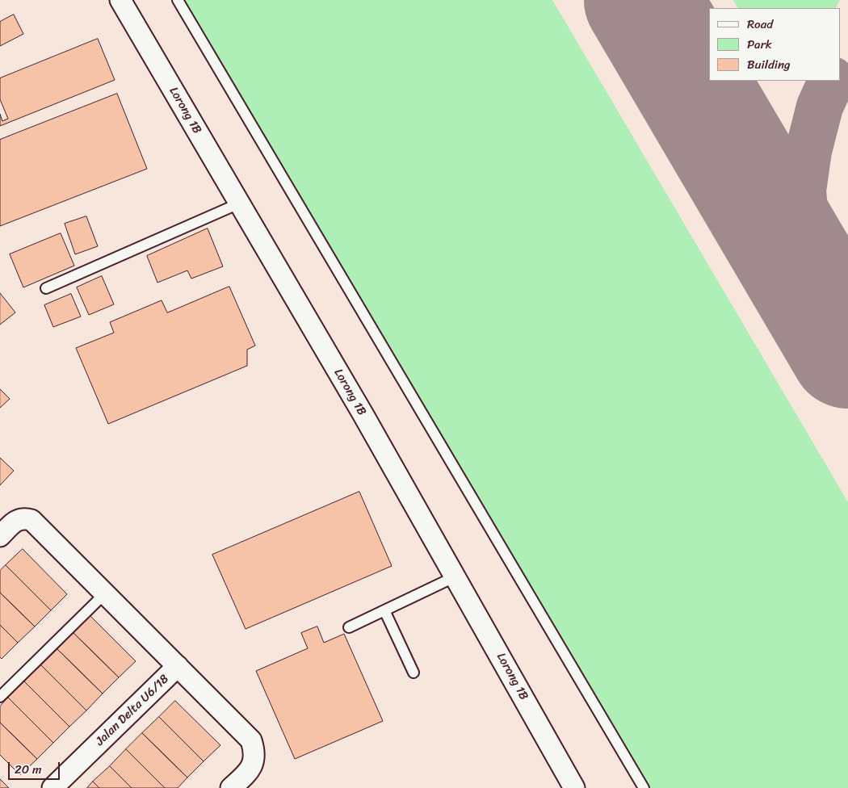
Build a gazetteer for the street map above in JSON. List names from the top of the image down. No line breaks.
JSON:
{"streets":{"street":["Lorong 1B","Jalan Delta U6/18"]},"legend":["Road","Park","Building"],"scale_bar":"20 m"}
